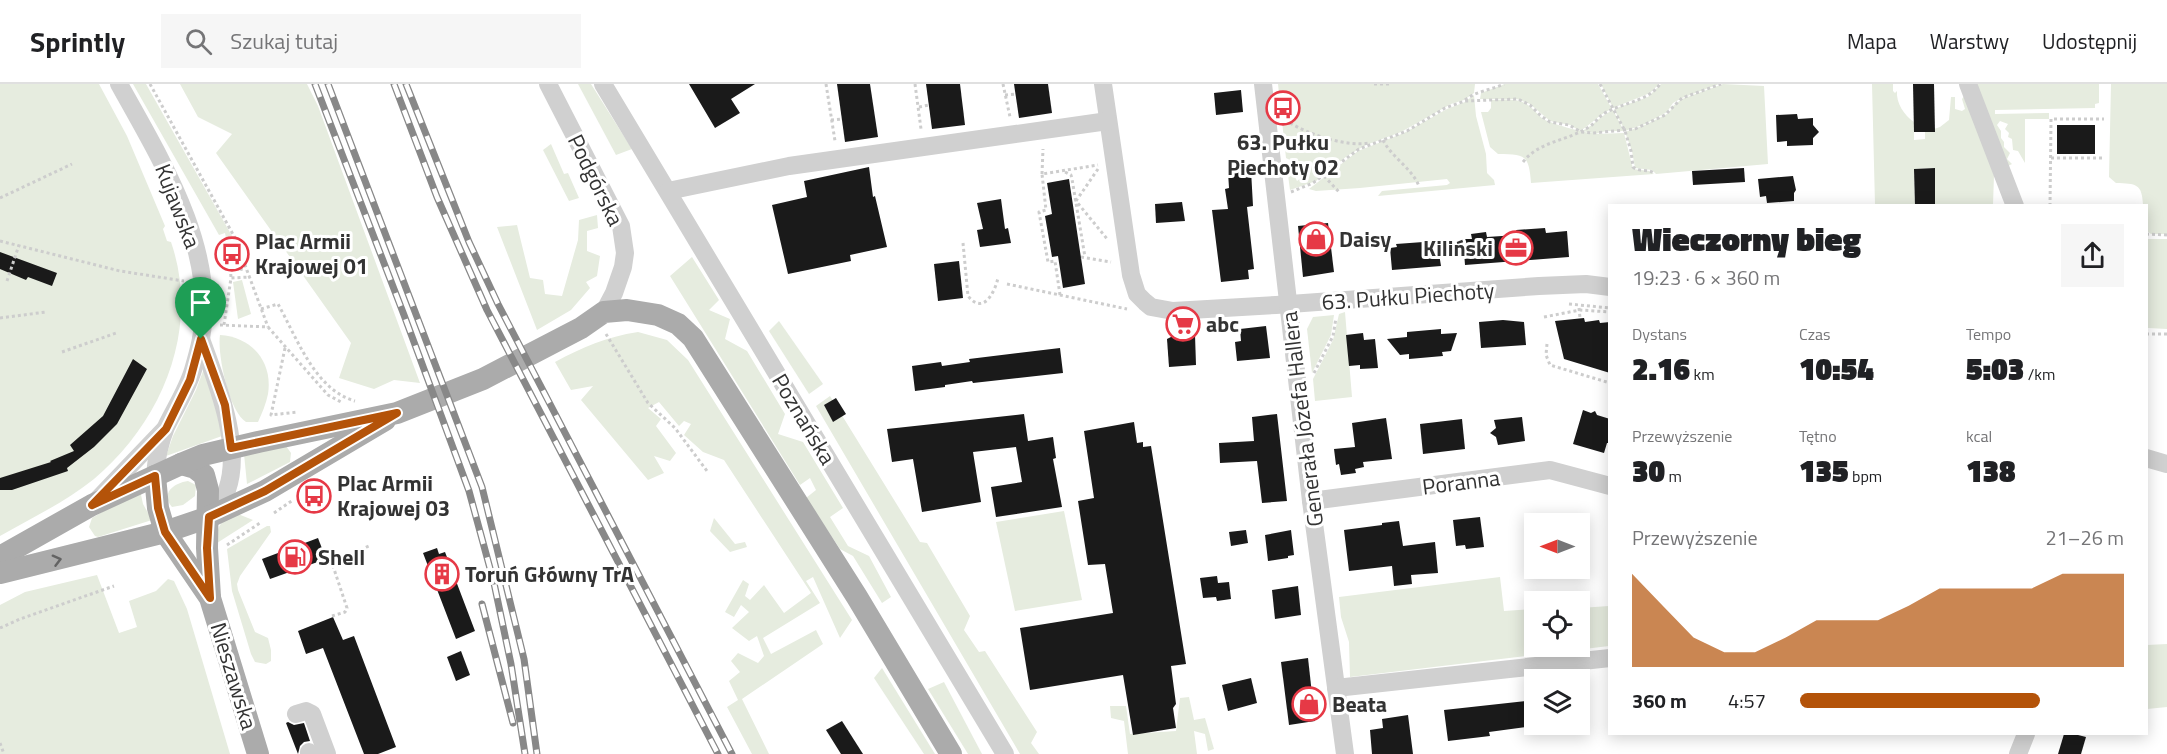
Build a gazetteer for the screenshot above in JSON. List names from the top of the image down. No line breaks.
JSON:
{"streets":{"main road":["Nieszawska"],"street":["Podgórska","Kujawska","63. Pułku Piechoty","Poznańska","Generała Józefa Hallera","Poranna"]},"crossings":[["Kujawska","Nieszawska"],["63. Pułku Piechoty","Generała Józefa Hallera"],["Generała Józefa Hallera","Poranna"]],"places":{"bus stop":["63. Pułku Piechoty 02","Plac Armii Krajowej 01","Plac Armii Krajowej 03"],"shop":["Daisy","Beata"],"office":["Kiliński"],"supermarket":["abc"],"fuel station":["Shell"],"building":["Toruń Główny TrA"]},"north":"left","page":{"header":"Sprintly","search":"Szukaj tutaj","nav":["Mapa","Warstwy","Udostępnij"],"heading":["Wieczorny bieg","19:23 · 6 × 360 m"],"stats":[["Dystans","2.16 km"],["Czas","10:54"],["Tempo","5:03 /km"],["Przewyższenie","30 m"],["Tętno","135 bpm"],["kcal","138"]],"chart":["Przewyższenie","21–26 m"],"list":[{"name":"360 m","note":"4:57"}]}}
